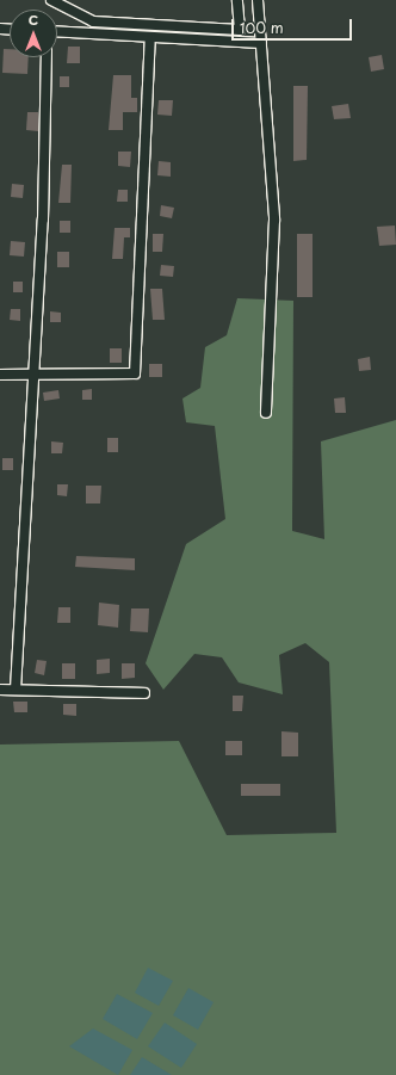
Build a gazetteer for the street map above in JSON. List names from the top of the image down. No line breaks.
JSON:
{"scale_bar":"100 m","north":"top"}
